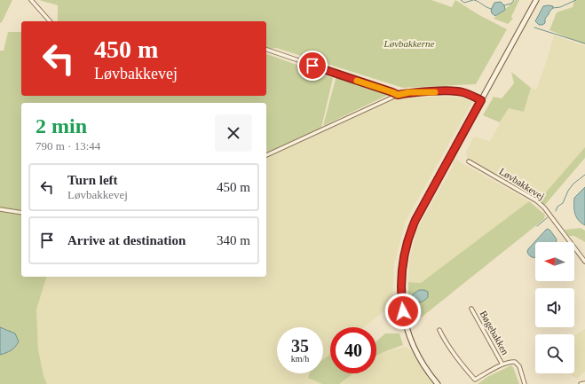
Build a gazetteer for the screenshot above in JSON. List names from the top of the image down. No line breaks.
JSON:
{"streets":{"street":["Løvbakkevej","Bøgebakken"]},"parks":["Løvbakkerne"],"north":"left","page":{"turn":["450 m","Løvbakkevej"],"heading":["2 min","790 m · 13:44"],"list":[{"name":"Turn left","note":"Løvbakkevej","value":"450 m"},{"name":"Arrive at destination","value":"340 m"}],"speed":"35 km/h","limit":"40"}}
